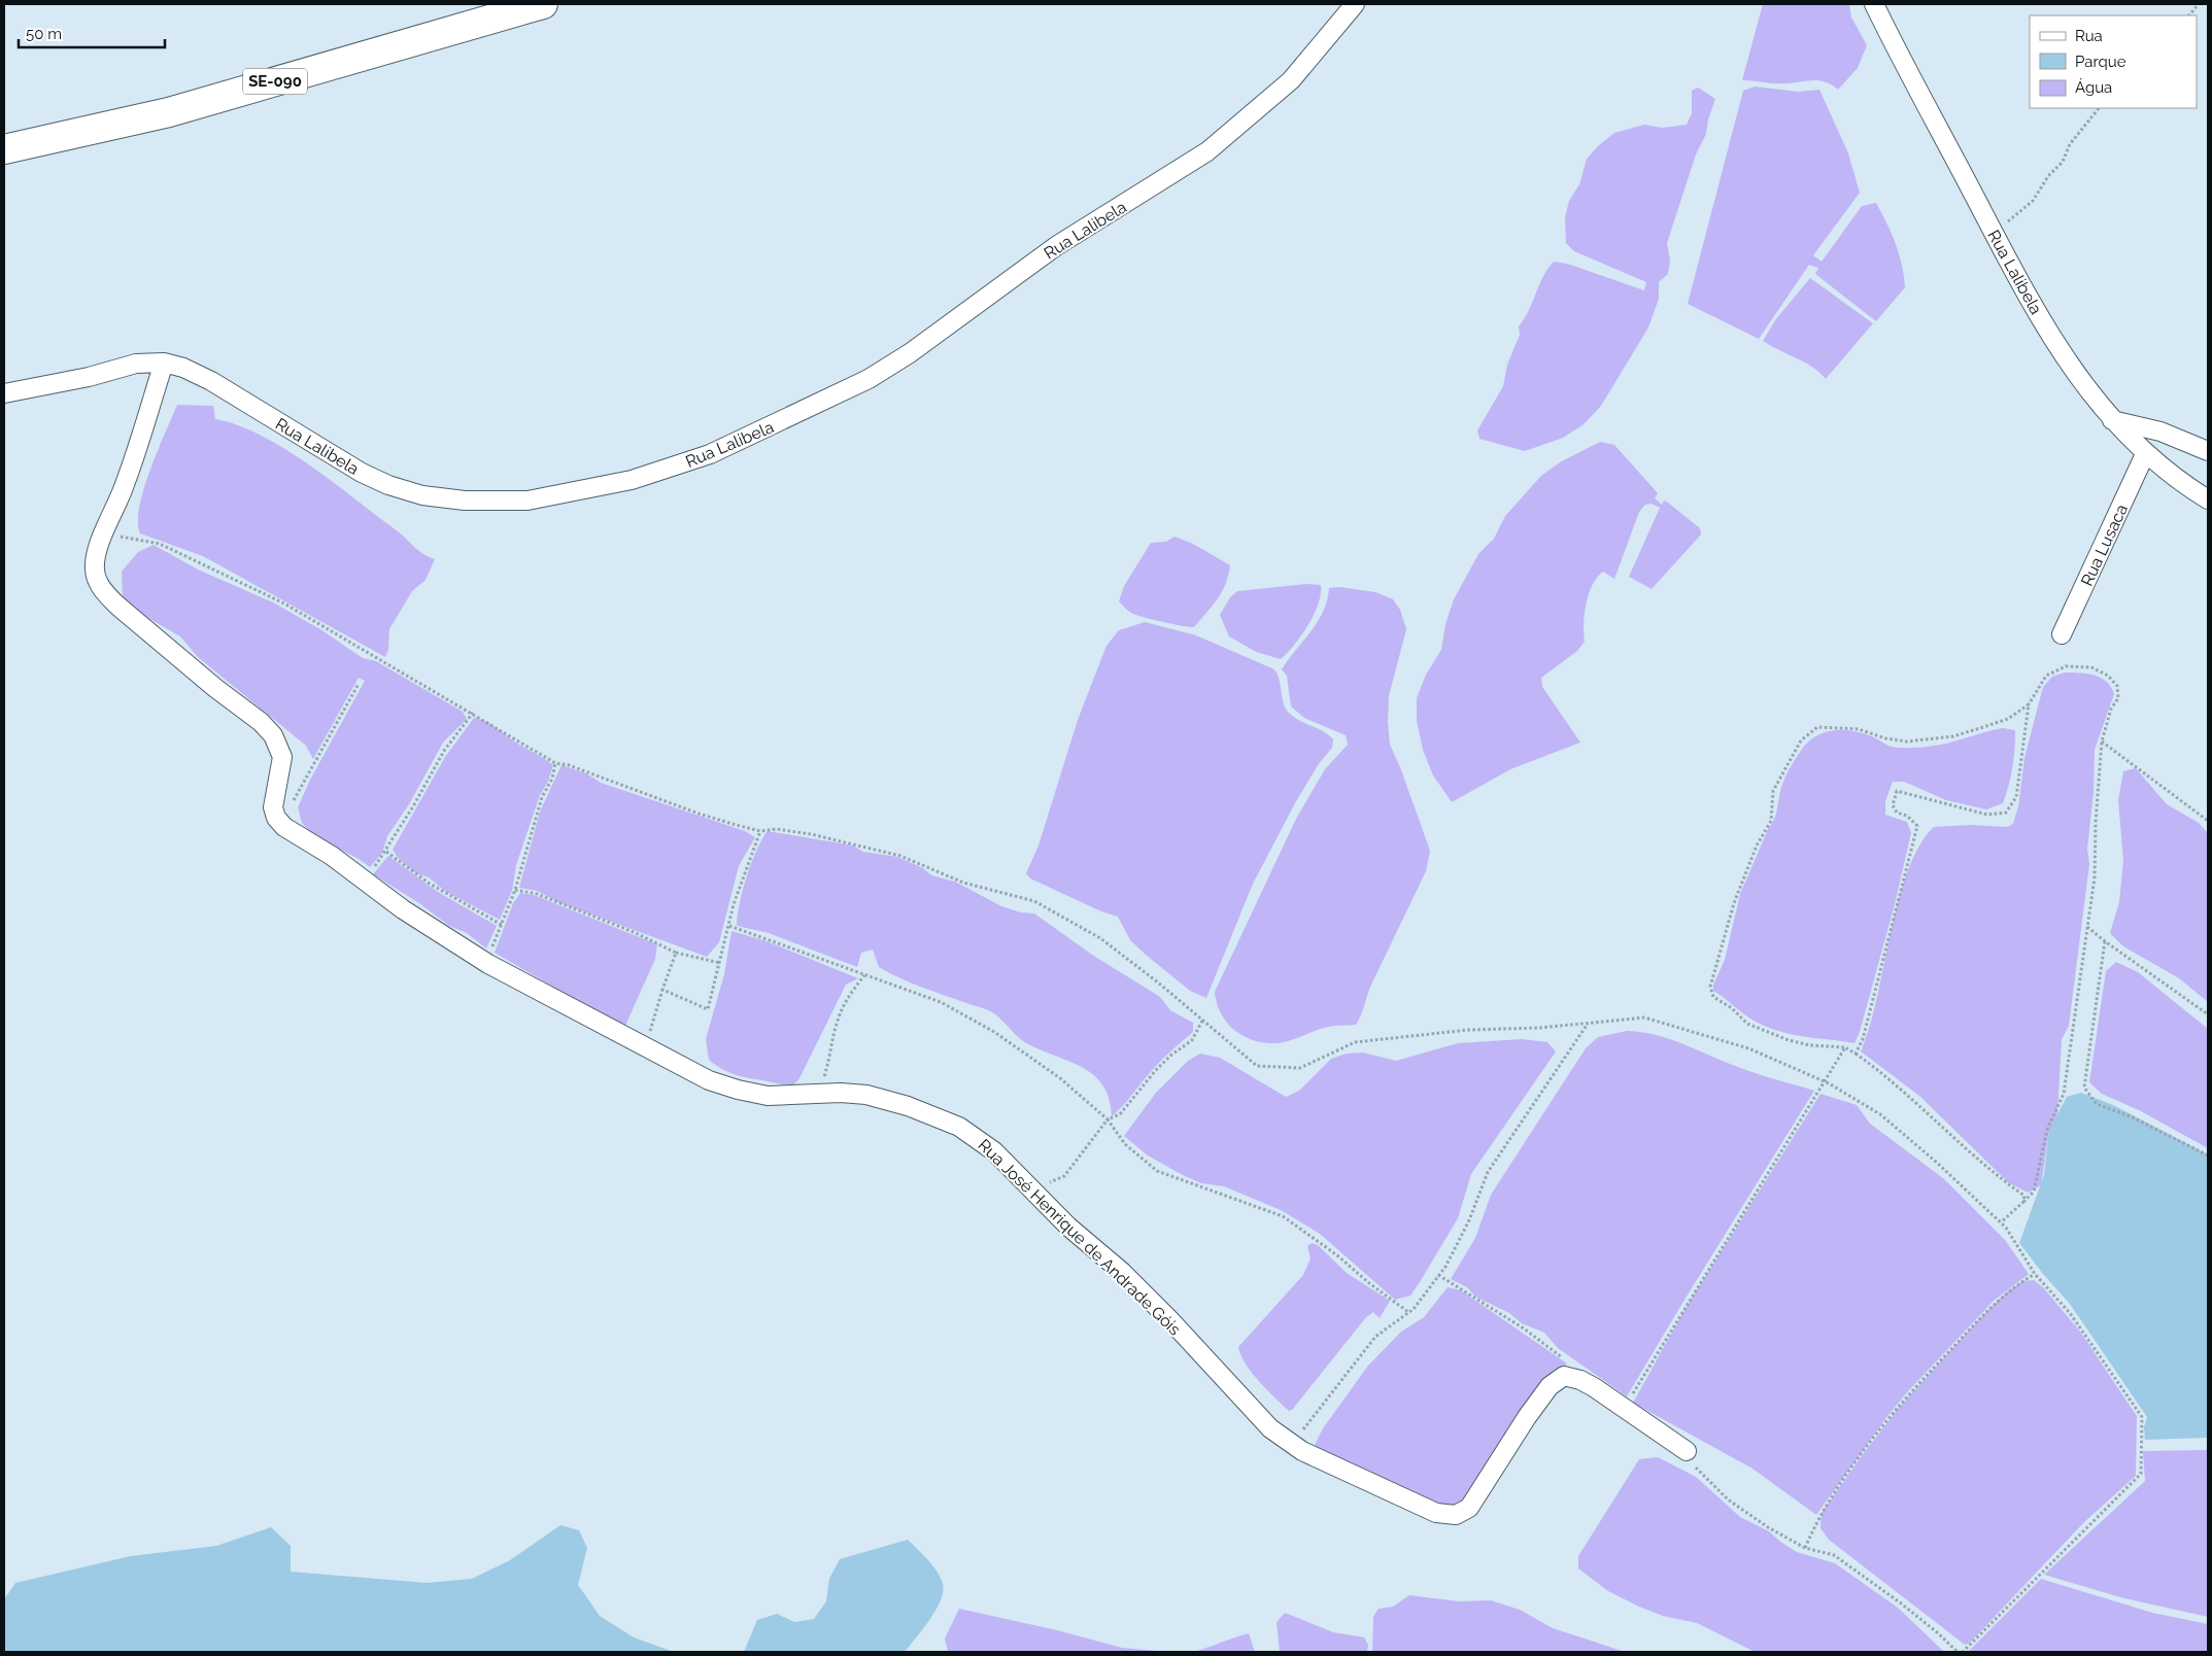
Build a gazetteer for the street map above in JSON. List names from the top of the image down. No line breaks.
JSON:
{"streets":{"main road":["SE-090"],"street":["Rua Lalibela","Rua Lusaca","Rua José Henrique de Andrade Góis"]},"crossings":[["Rua Lalibela","Rua Lusaca"]],"legend":["Rua","Parque","Água"],"scale_bar":"50 m"}
